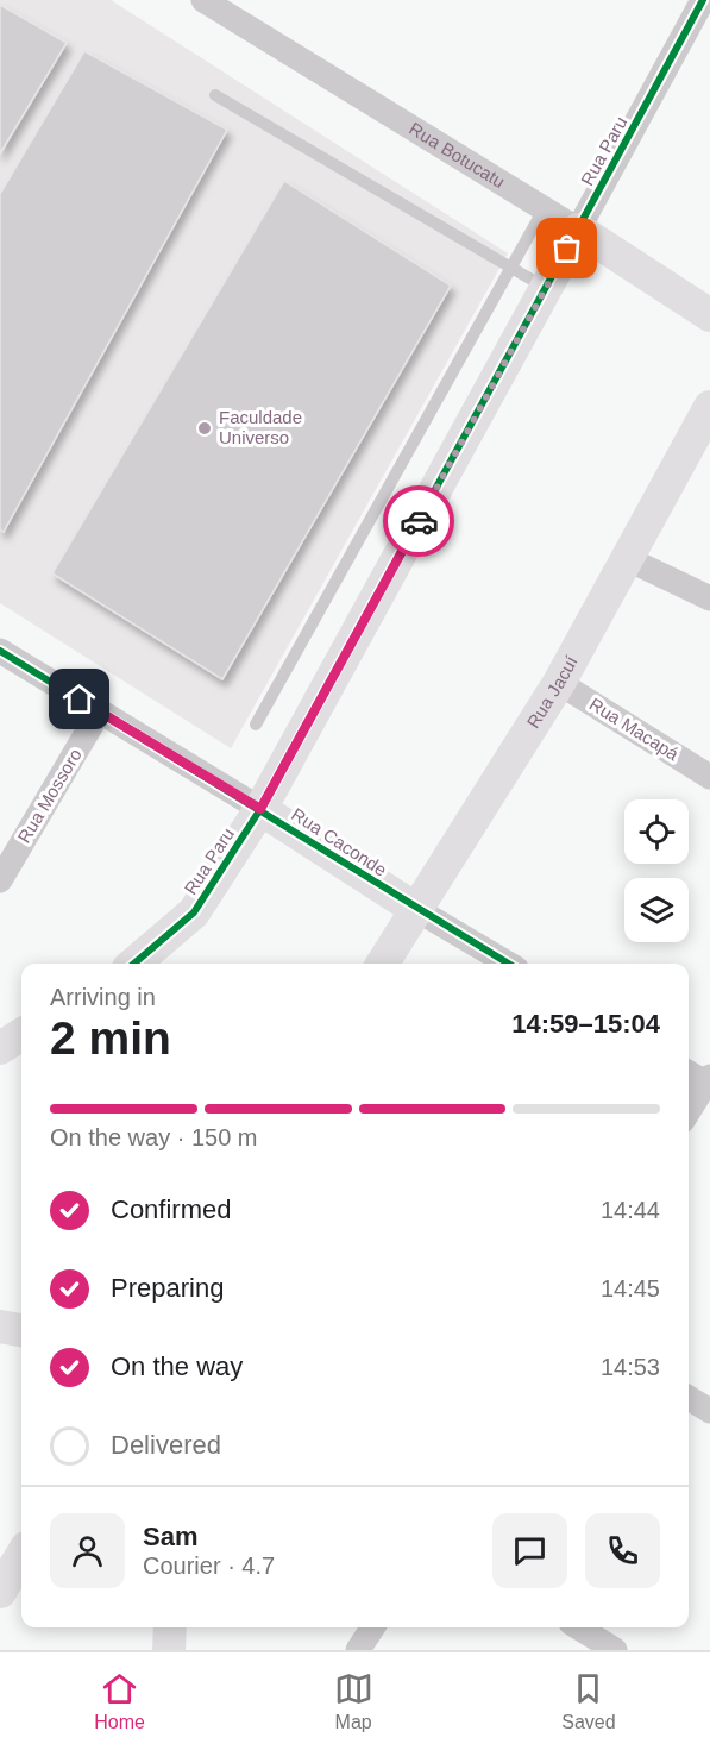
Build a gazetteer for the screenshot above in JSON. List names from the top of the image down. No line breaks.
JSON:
{"streets":{"street":["Rua Paru","Rua Botucatu","Rua Jacuí","Rua Macapá","Rua Mossoro","Rua Caconde"]},"crossings":[["Rua Paru","Rua Botucatu"],["Rua Paru","Rua Caconde"],["Rua Jacuí","Rua Macapá"],["Rua Jacuí","Rua Caconde"],["Rua Mossoro","Rua Caconde"]],"places":["Faculdade Universo"],"page":{"heading":["2 min","Arriving in","14:59–15:04"],"panel":["Sam","Courier · 4.7"],"bar":"On the way · 150 m","list":[["Confirmed","14:44"],["Preparing","14:45"],["On the way","14:53"],"Delivered"],"tabs":["Home","Map","Saved"]}}
